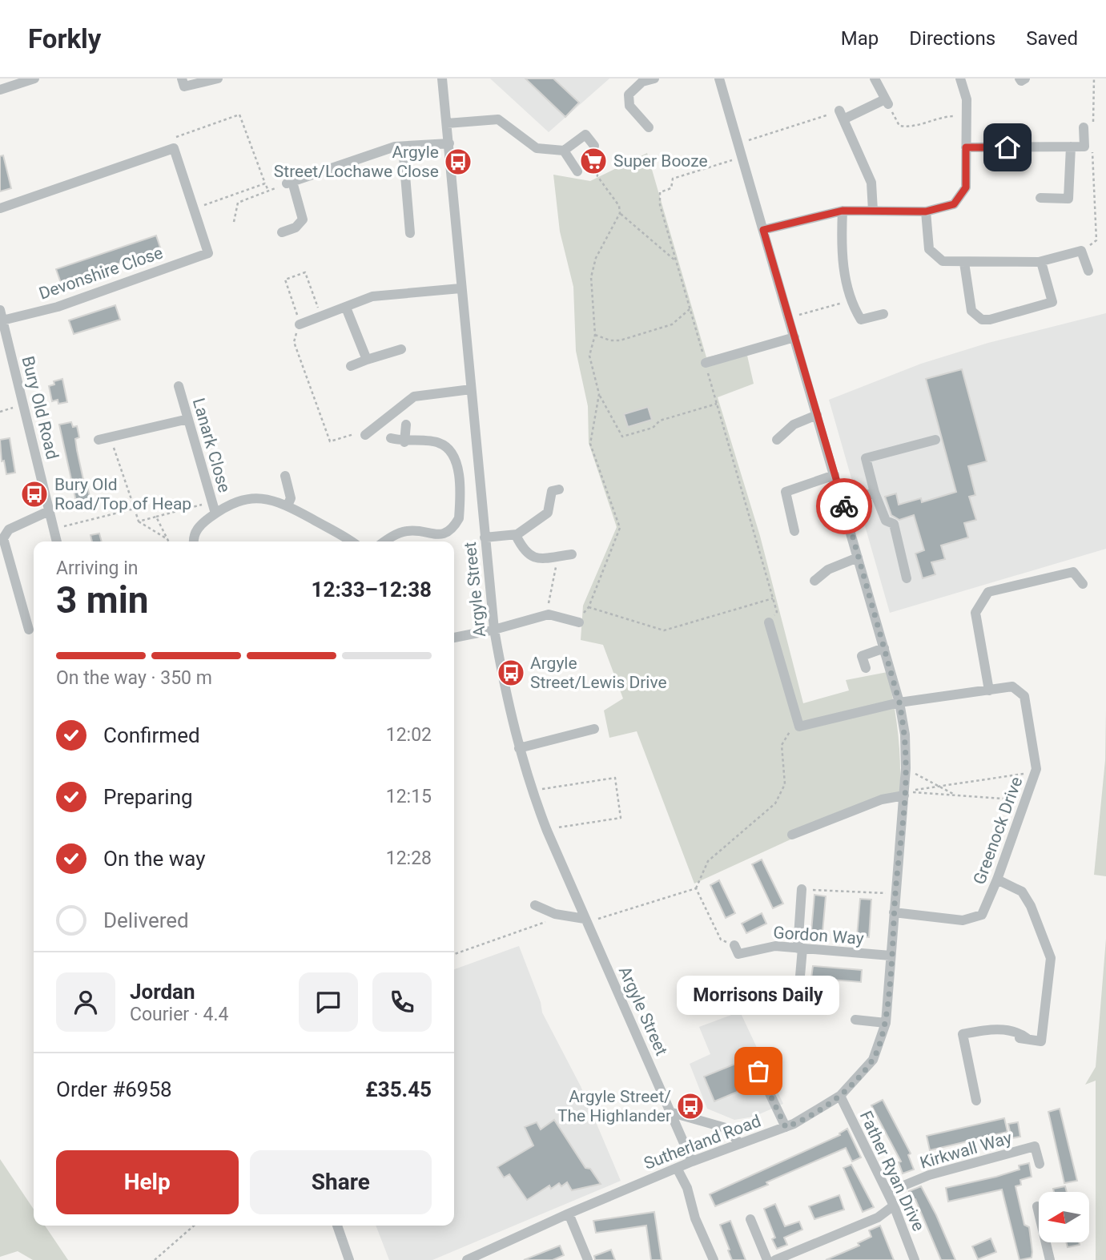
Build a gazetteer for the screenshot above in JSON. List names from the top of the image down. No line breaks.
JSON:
{"streets":{"street":["Devonshire Close","Bury Old Road","Lanark Close","Argyle Street","Greenock Drive","Gordon Way","Sutherland Road","Kirkwall Way","Father Ryan Drive"]},"crossings":[["Devonshire Close","Bury Old Road"],["Argyle Street","Sutherland Road"],["Greenock Drive","Sutherland Road"],["Gordon Way","Sutherland Road"],["Sutherland Road","Father Ryan Drive"],["Kirkwall Way","Father Ryan Drive"]],"places":{"supermarket":["Super Booze"],"bus stop":["Argyle Street/Lochawe Close","Bury Old Road/Top of Heap","Argyle Street/Lewis Drive","Argyle Street/ The Highlander"],"other":["Morrisons Daily"]},"north":"left","page":{"header":"Forkly","nav":["Map","Directions","Saved"],"heading":["3 min","Arriving in","12:33–12:38"],"panel":["Jordan","Courier · 4.4","Order #6958","£35.45"],"bar":"On the way · 350 m","list":[["Confirmed","12:02"],["Preparing","12:15"],["On the way","12:28"],"Delivered"],"bubble":"Morrisons Daily","buttons":["Help","Share"]}}
